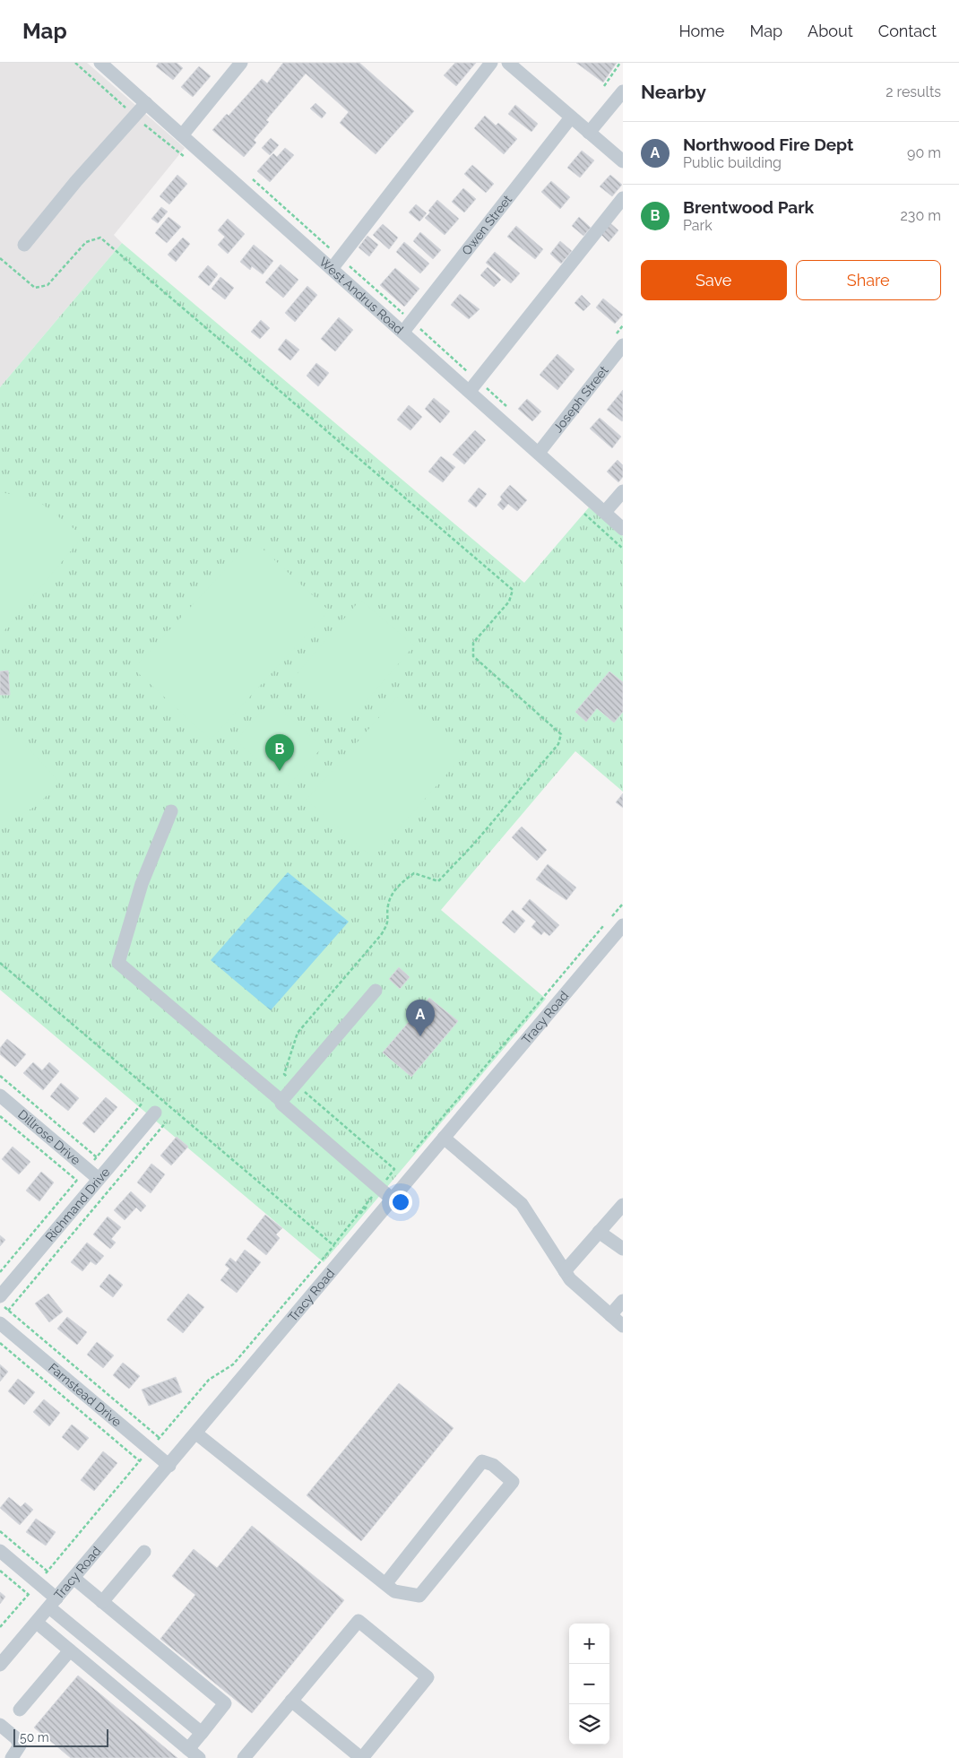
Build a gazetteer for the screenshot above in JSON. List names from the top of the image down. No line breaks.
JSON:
{"streets":{"street":["Owen Street","West Andrus Road","Joseph Street","Tracy Road","Dillrose Drive","Richmand Drive","Farnstead Drive"]},"crossings":[["Owen Street","West Andrus Road"],["West Andrus Road","Joseph Street"],["Tracy Road","Farnstead Drive"],["Dillrose Drive","Richmand Drive"]],"scale_bar":"50 m","page":{"header":"Map","nav":["Home","Map","About","Contact"],"heading":["Nearby","2 results"],"list":[{"mark":"A","name":"Northwood Fire Dept","note":"Public building","value":"90 m"},{"mark":"B","name":"Brentwood Park","note":"Park","value":"230 m"}],"buttons":["Save","Share"],"pins":["B","A"],"map_buttons":["+","−"],"scale":"50 m"}}
